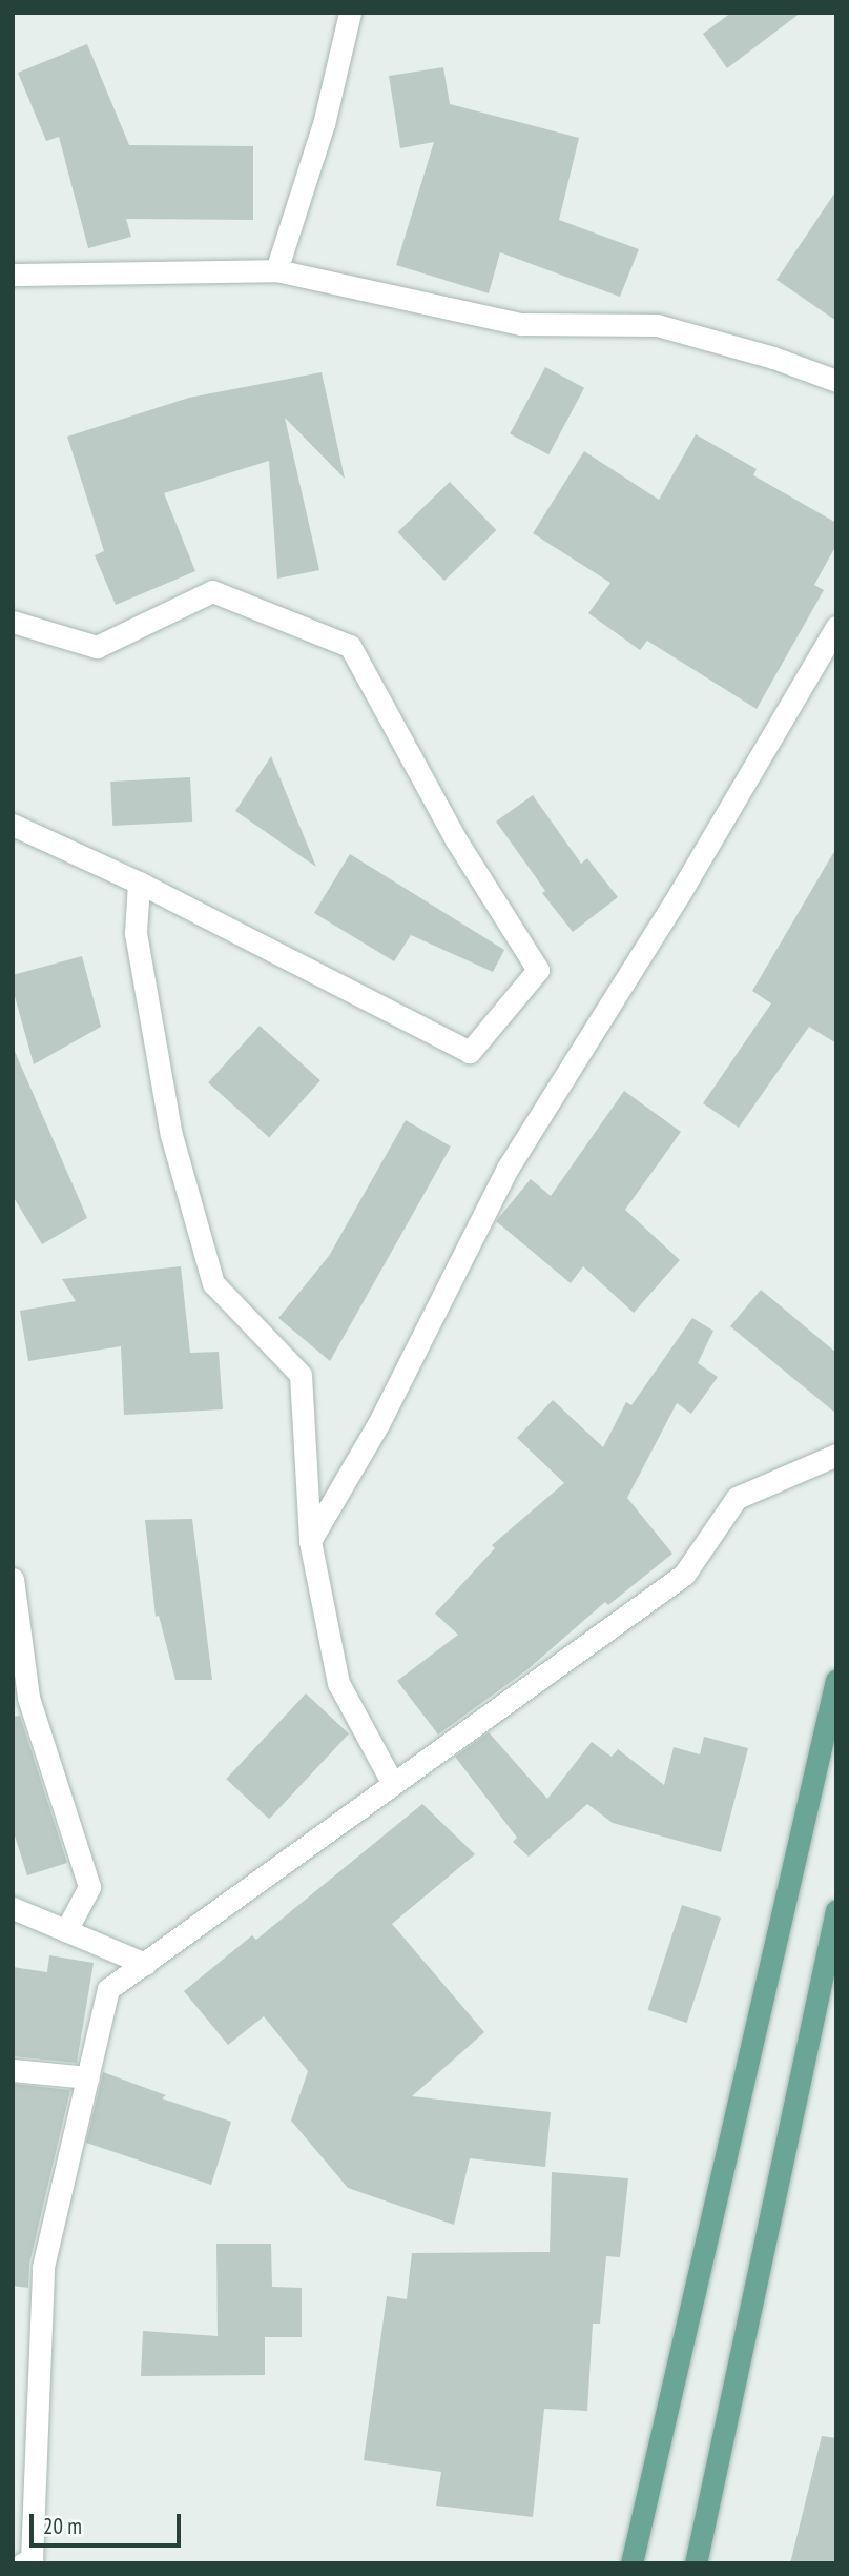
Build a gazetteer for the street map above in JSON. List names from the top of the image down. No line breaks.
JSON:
{"scale_bar":"20 m"}
